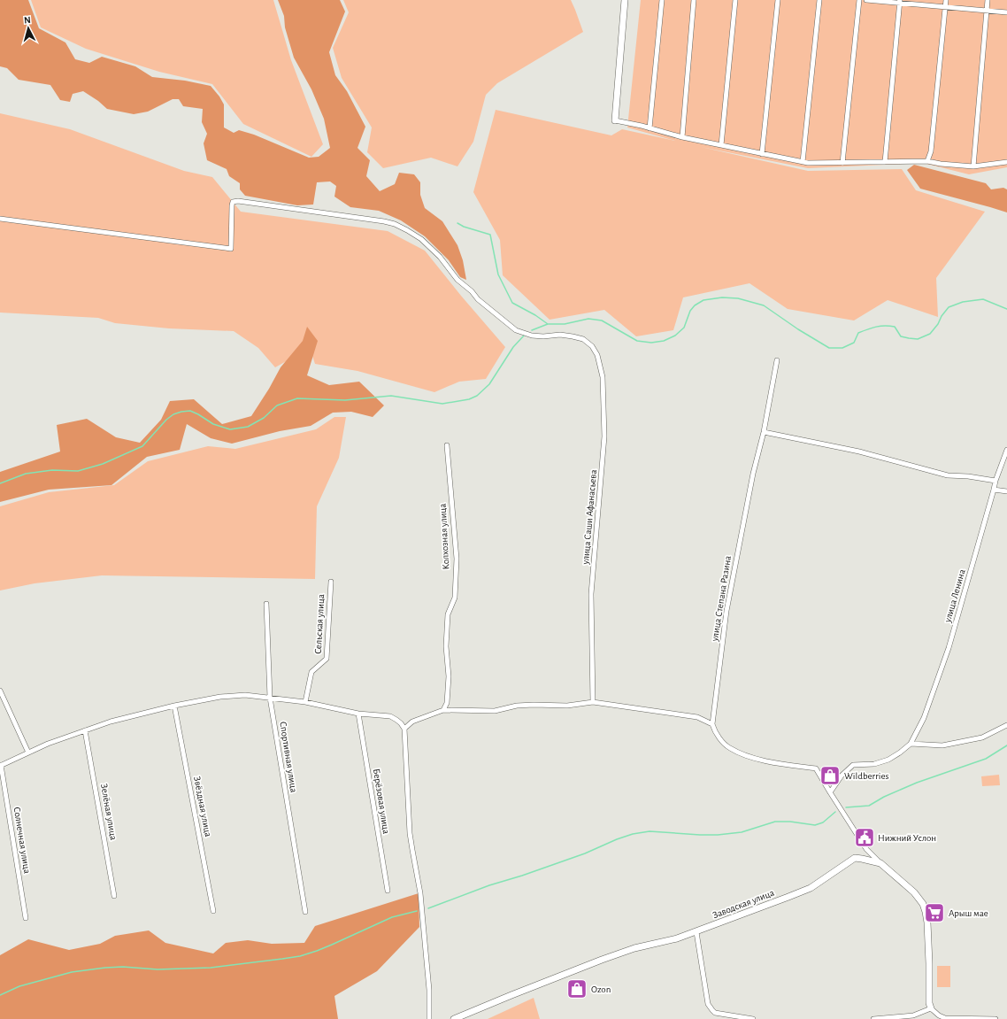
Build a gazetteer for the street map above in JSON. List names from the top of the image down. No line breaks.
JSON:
{"streets":{"street":["улица Саши Афанасьева","Колхозная улица","улица Ленина","улица Степана Разина","Сельская улица","Спортивная улица","Берёзовая улица","Звёздная улица","Зелёная улица","Солнечная улица","Заводская улица"]},"places":{"shop":["Wildberries","Ozon"],"public building":["Нижний Услон"],"supermarket":["Арыш мае"]},"north":"top"}
